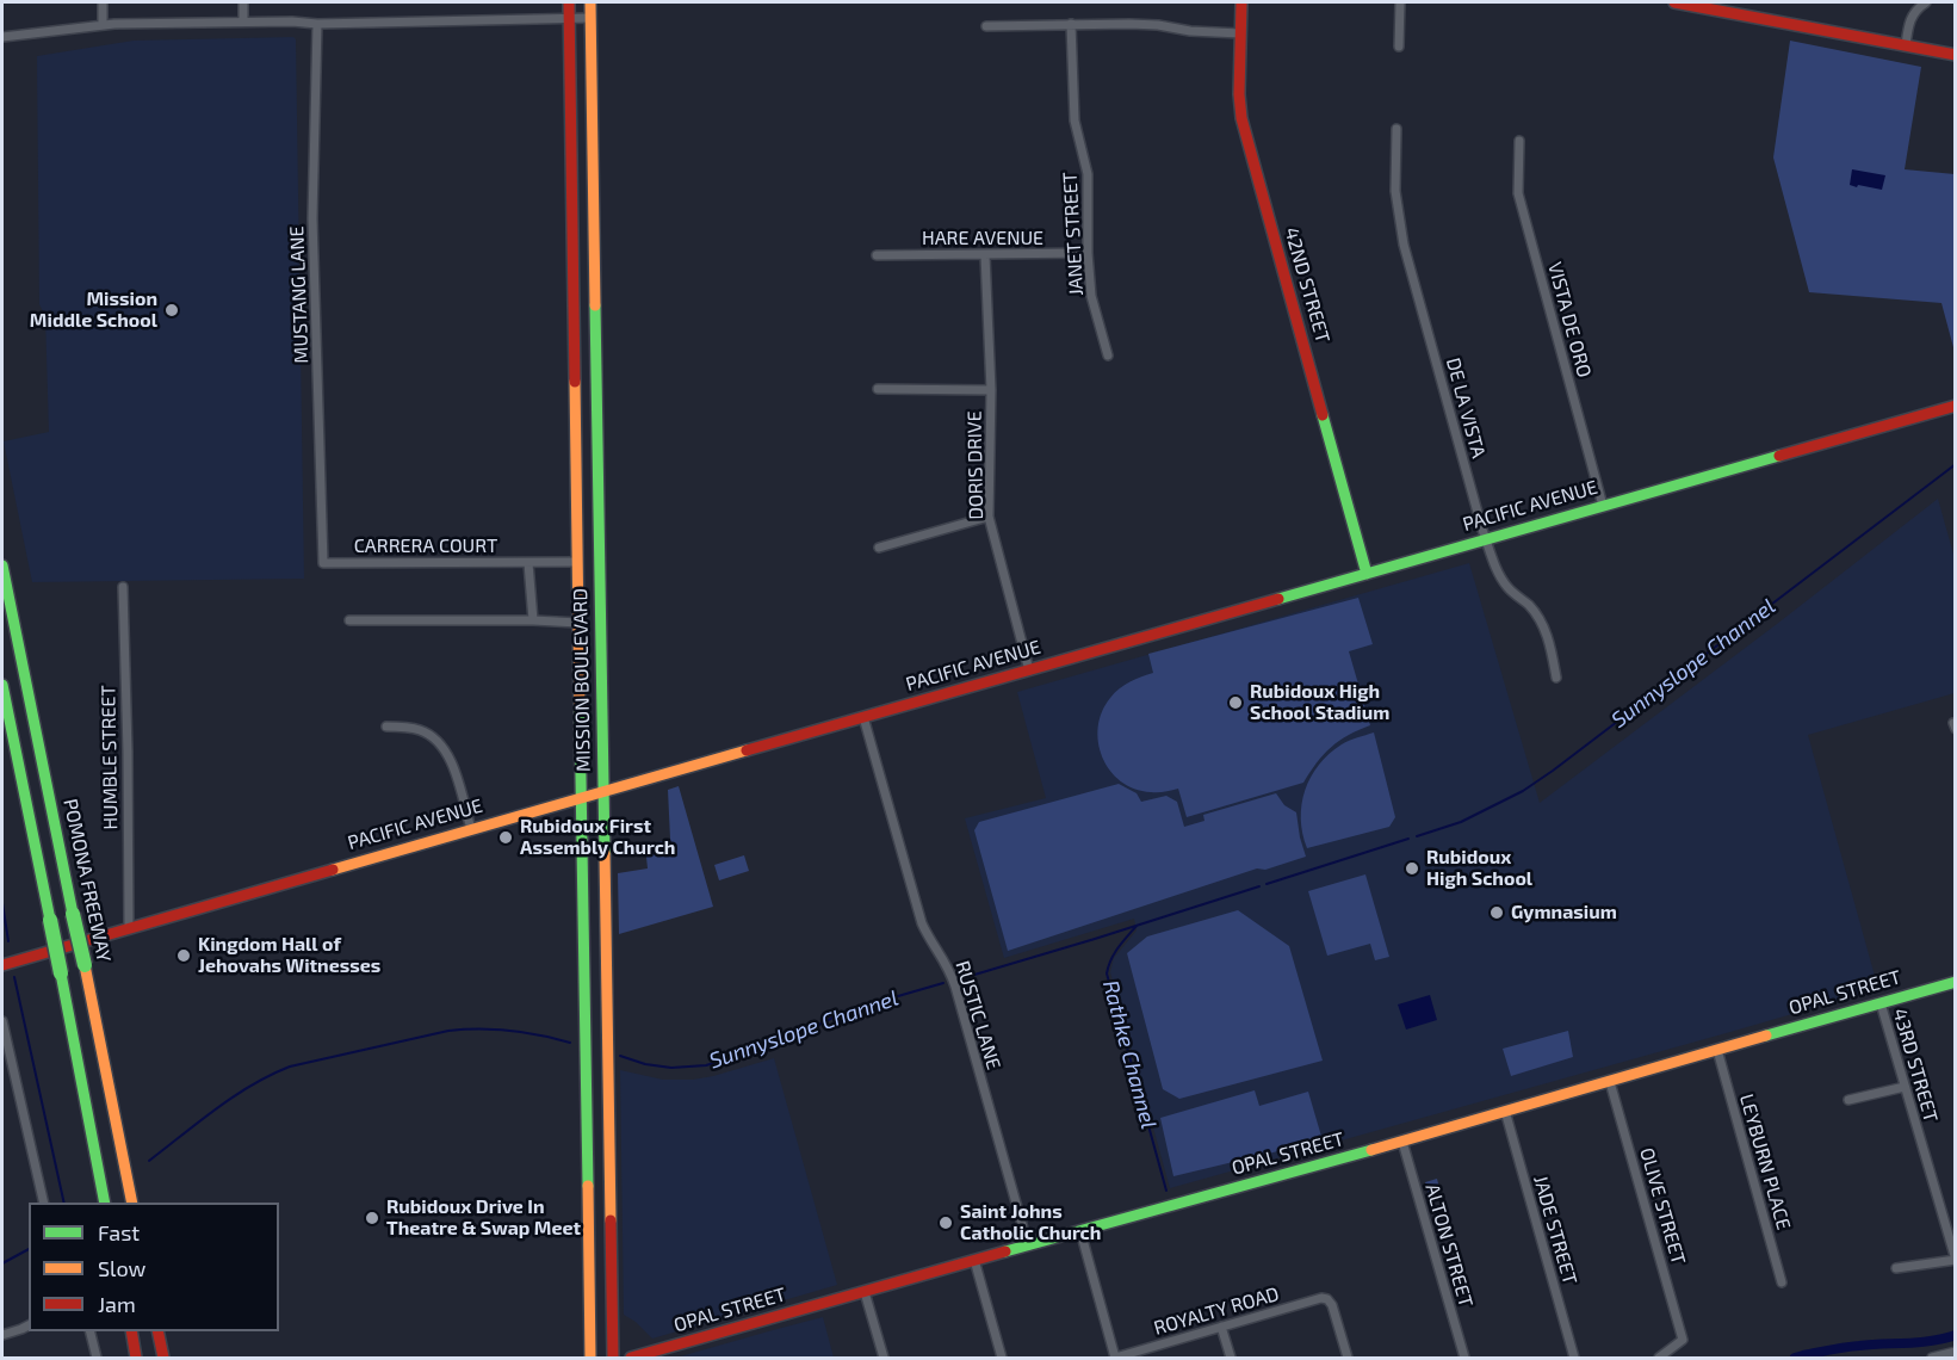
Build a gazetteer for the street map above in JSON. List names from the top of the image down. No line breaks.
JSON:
{"streets":{"main road":["42ND STREET","PACIFIC AVENUE","MISSION BOULEVARD","POMONA FREEWAY","OPAL STREET"],"street":["JANET STREET","HARE AVENUE","MUSTANG LANE","VISTA DE ORO","DE LA VISTA","DORIS DRIVE","CARRERA COURT","HUMBLE STREET","RUSTIC LANE","43RD STREET","LEYBURN PLACE","OLIVE STREET","JADE STREET","ALTON STREET","ROYALTY ROAD"]},"crossings":[["JANET STREET","HARE AVENUE"],["HARE AVENUE","DORIS DRIVE"],["42ND STREET","PACIFIC AVENUE"],["MUSTANG LANE","CARRERA COURT"],["VISTA DE ORO","PACIFIC AVENUE"],["DE LA VISTA","PACIFIC AVENUE"],["DORIS DRIVE","PACIFIC AVENUE"],["PACIFIC AVENUE","MISSION BOULEVARD"],["PACIFIC AVENUE","HUMBLE STREET"],["PACIFIC AVENUE","RUSTIC LANE"],["CARRERA COURT","MISSION BOULEVARD"],["OPAL STREET","RUSTIC LANE"],["OPAL STREET","43RD STREET"],["OPAL STREET","LEYBURN PLACE"],["OPAL STREET","OLIVE STREET"],["OPAL STREET","JADE STREET"],["OPAL STREET","ALTON STREET"]],"water":["Sunnyslope Channel","Rathke Channel"],"places":["Mission Middle School","Rubidoux High School Stadium","Rubidoux First Assembly Church","Rubidoux High School","Gymnasium","Kingdom Hall of Jehovahs Witnesses","Rubidoux Drive In Theatre & Swap Meet","Saint Johns Catholic Church"],"legend":["Fast","Slow","Jam"]}
